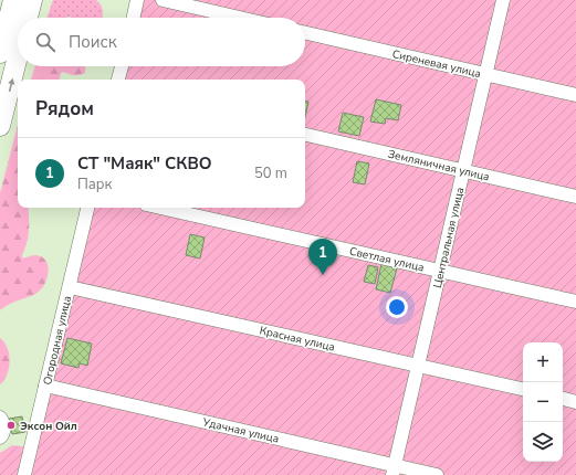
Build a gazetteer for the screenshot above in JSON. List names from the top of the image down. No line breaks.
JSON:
{"streets":{"street":["Сиреневая улица","Земляничная улица","Центральная улица","Светлая улица","Красная улица","Огородная улица","Удачная улица"]},"crossings":[["Сиреневая улица","Центральная улица"],["Земляничная улица","Центральная улица"],["Центральная улица","Светлая улица"],["Центральная улица","Красная улица"],["Центральная улица","Удачная улица"],["Красная улица","Огородная улица"],["Огородная улица","Удачная улица"]],"places":["Эксон Ойл"],"page":{"search":"Поиск","heading":"Рядом","list":[{"mark":"1","name":"СТ \"Маяк\" СКВО","note":"Парк","value":"50 m"}],"pins":"1","map_buttons":["+","−"]}}
